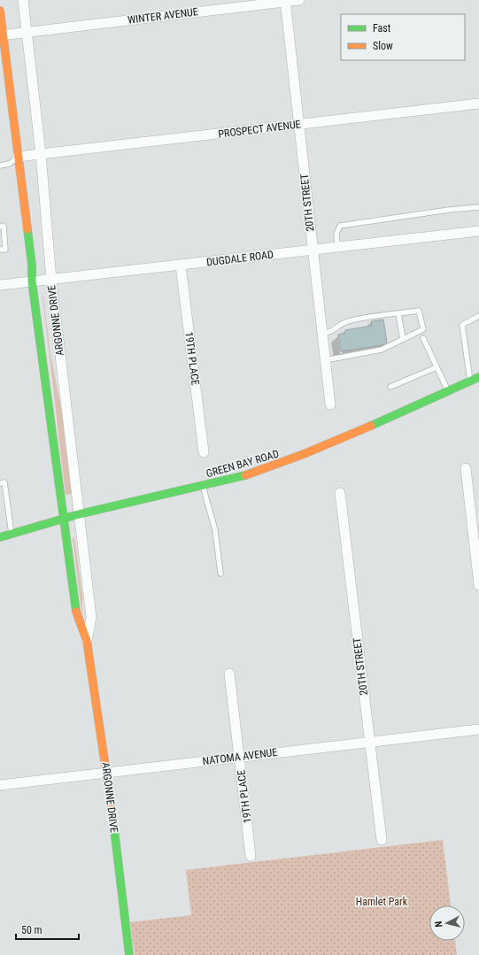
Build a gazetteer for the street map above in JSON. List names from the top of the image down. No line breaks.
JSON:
{"streets":{"street":["WINTER AVENUE","PROSPECT AVENUE","20TH STREET","DUGDALE ROAD","ARGONNE DRIVE","19TH PLACE","GREEN BAY ROAD","NATOMA AVENUE"]},"crossings":[["WINTER AVENUE","20TH STREET"],["WINTER AVENUE","ARGONNE DRIVE"],["PROSPECT AVENUE","20TH STREET"],["PROSPECT AVENUE","ARGONNE DRIVE"],["20TH STREET","DUGDALE ROAD"],["20TH STREET","NATOMA AVENUE"],["DUGDALE ROAD","ARGONNE DRIVE"],["DUGDALE ROAD","19TH PLACE"],["ARGONNE DRIVE","GREEN BAY ROAD"],["ARGONNE DRIVE","NATOMA AVENUE"],["19TH PLACE","NATOMA AVENUE"]],"parks":["Hamlet Park"],"legend":["Fast","Slow"],"scale_bar":"50 m","north":"left"}
